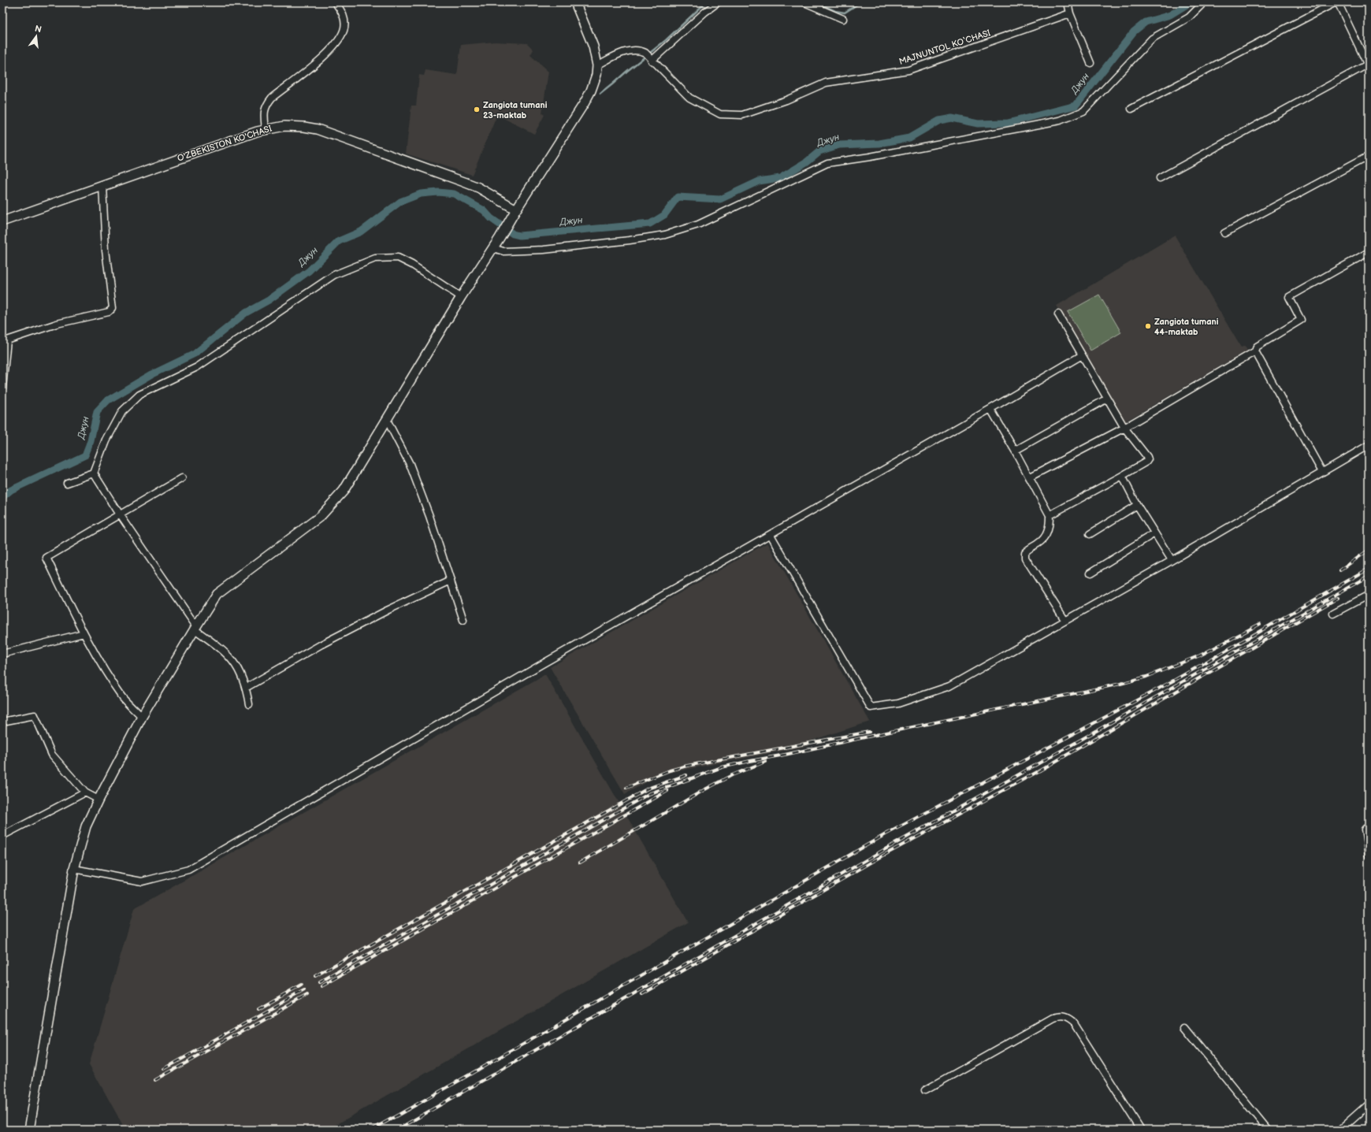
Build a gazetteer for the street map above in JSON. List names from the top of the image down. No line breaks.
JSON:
{"streets":{"main road":["O'ZBEKISTON KO'CHASI"],"street":["MAJNUNTOL KO‘CHASI"]},"water":["Джун"],"places":["Zangiota tumani 23-maktab","Zangiota tumani 44-maktab"],"north":"top"}
